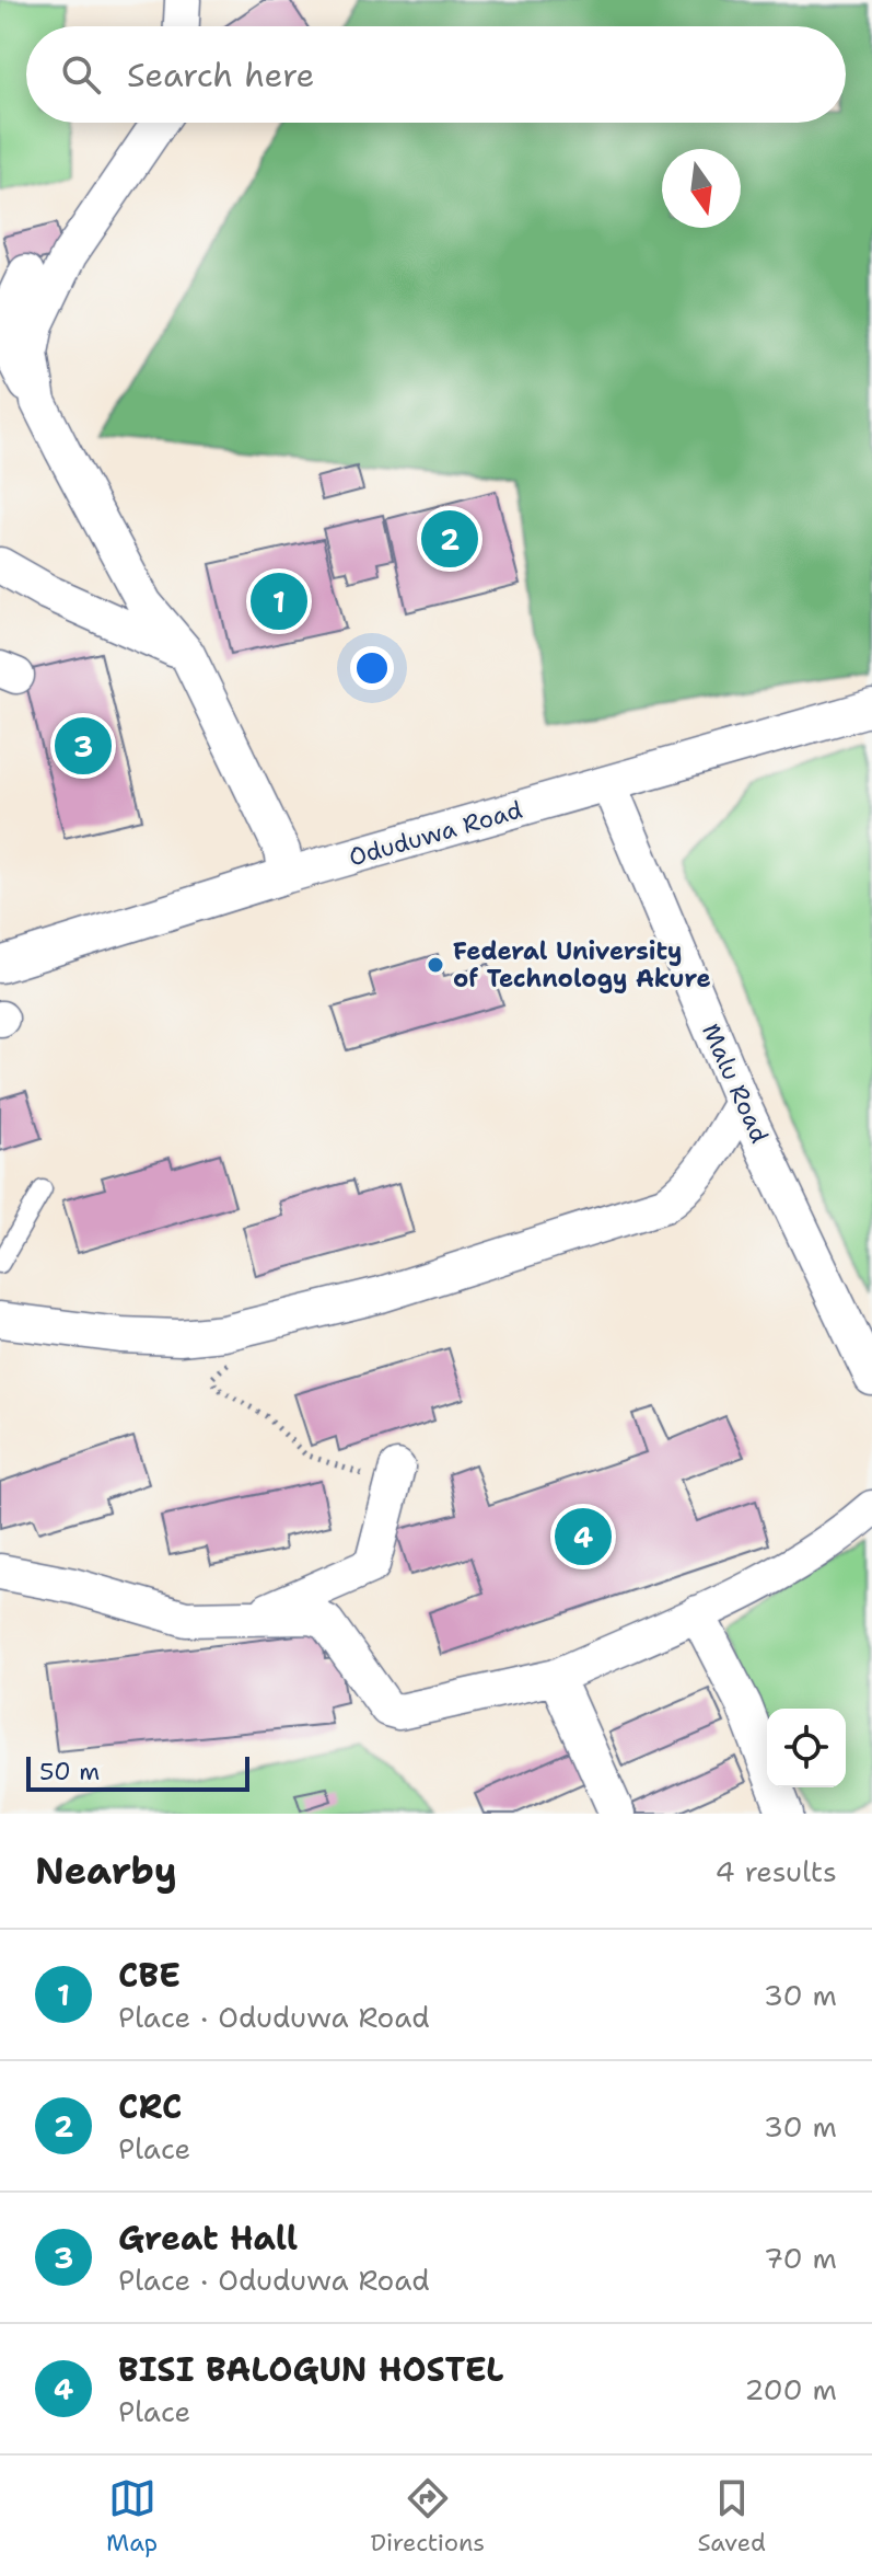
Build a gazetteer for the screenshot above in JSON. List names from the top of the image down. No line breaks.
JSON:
{"streets":{"street":["Oduduwa Road","Malu Road"]},"crossings":[["Oduduwa Road","Malu Road"]],"places":["Federal University of Technology Akure"],"scale_bar":"50 m","north":"bottom","page":{"search":"Search here","pins":["2","1","3","4"],"scale":"50 m","heading":["Nearby","4 results"],"list":[{"mark":"1","name":"CBE","note":"Place · Oduduwa Road","value":"30 m"},{"mark":"2","name":"CRC","note":"Place","value":"30 m"},{"mark":"3","name":"Great Hall","note":"Place · Oduduwa Road","value":"70 m"},{"mark":"4","name":"BISI BALOGUN HOSTEL","note":"Place","value":"200 m"}],"nav":["Map","Directions","Saved"]}}
